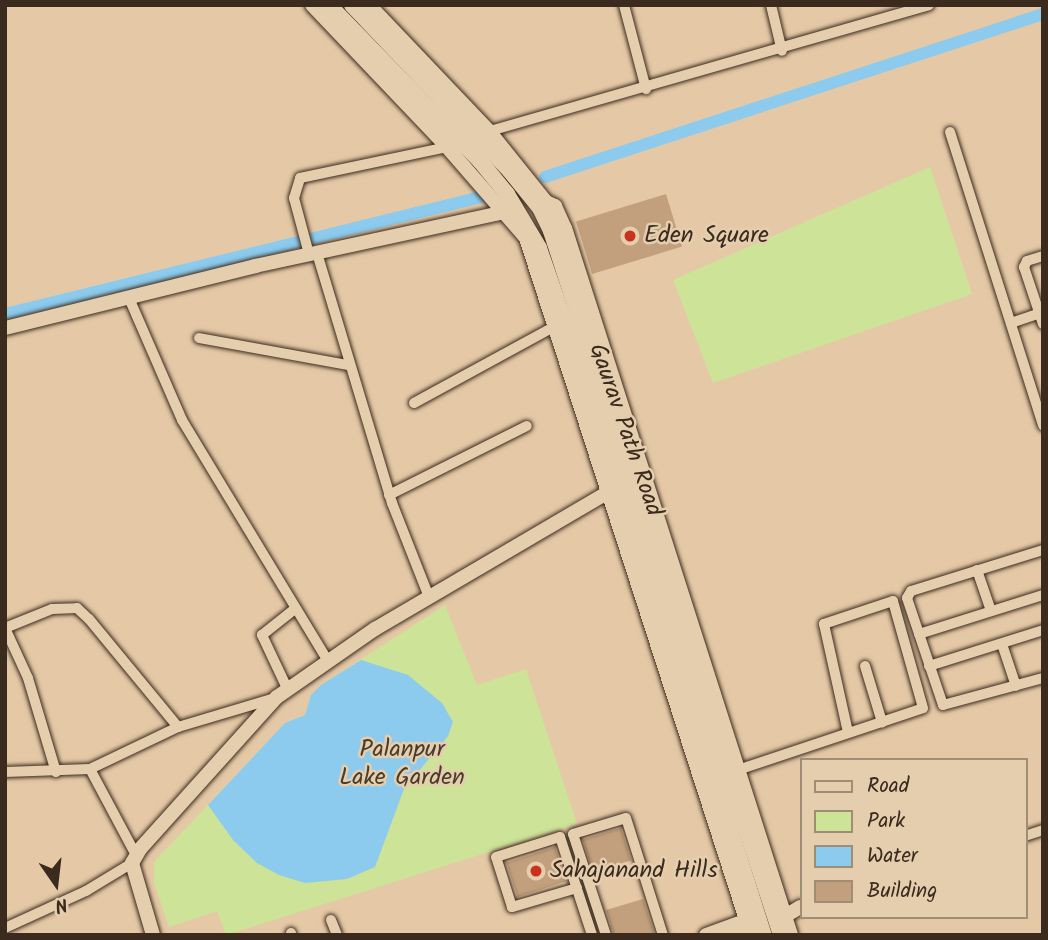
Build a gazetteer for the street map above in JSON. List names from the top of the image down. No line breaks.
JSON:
{"streets":{"main road":["Gaurav Path Road"]},"parks":["Palanpur Lake Garden"],"places":["Eden Square","Sahajanand Hills"],"legend":["Road","Park","Water","Building"],"north":"bottom"}
